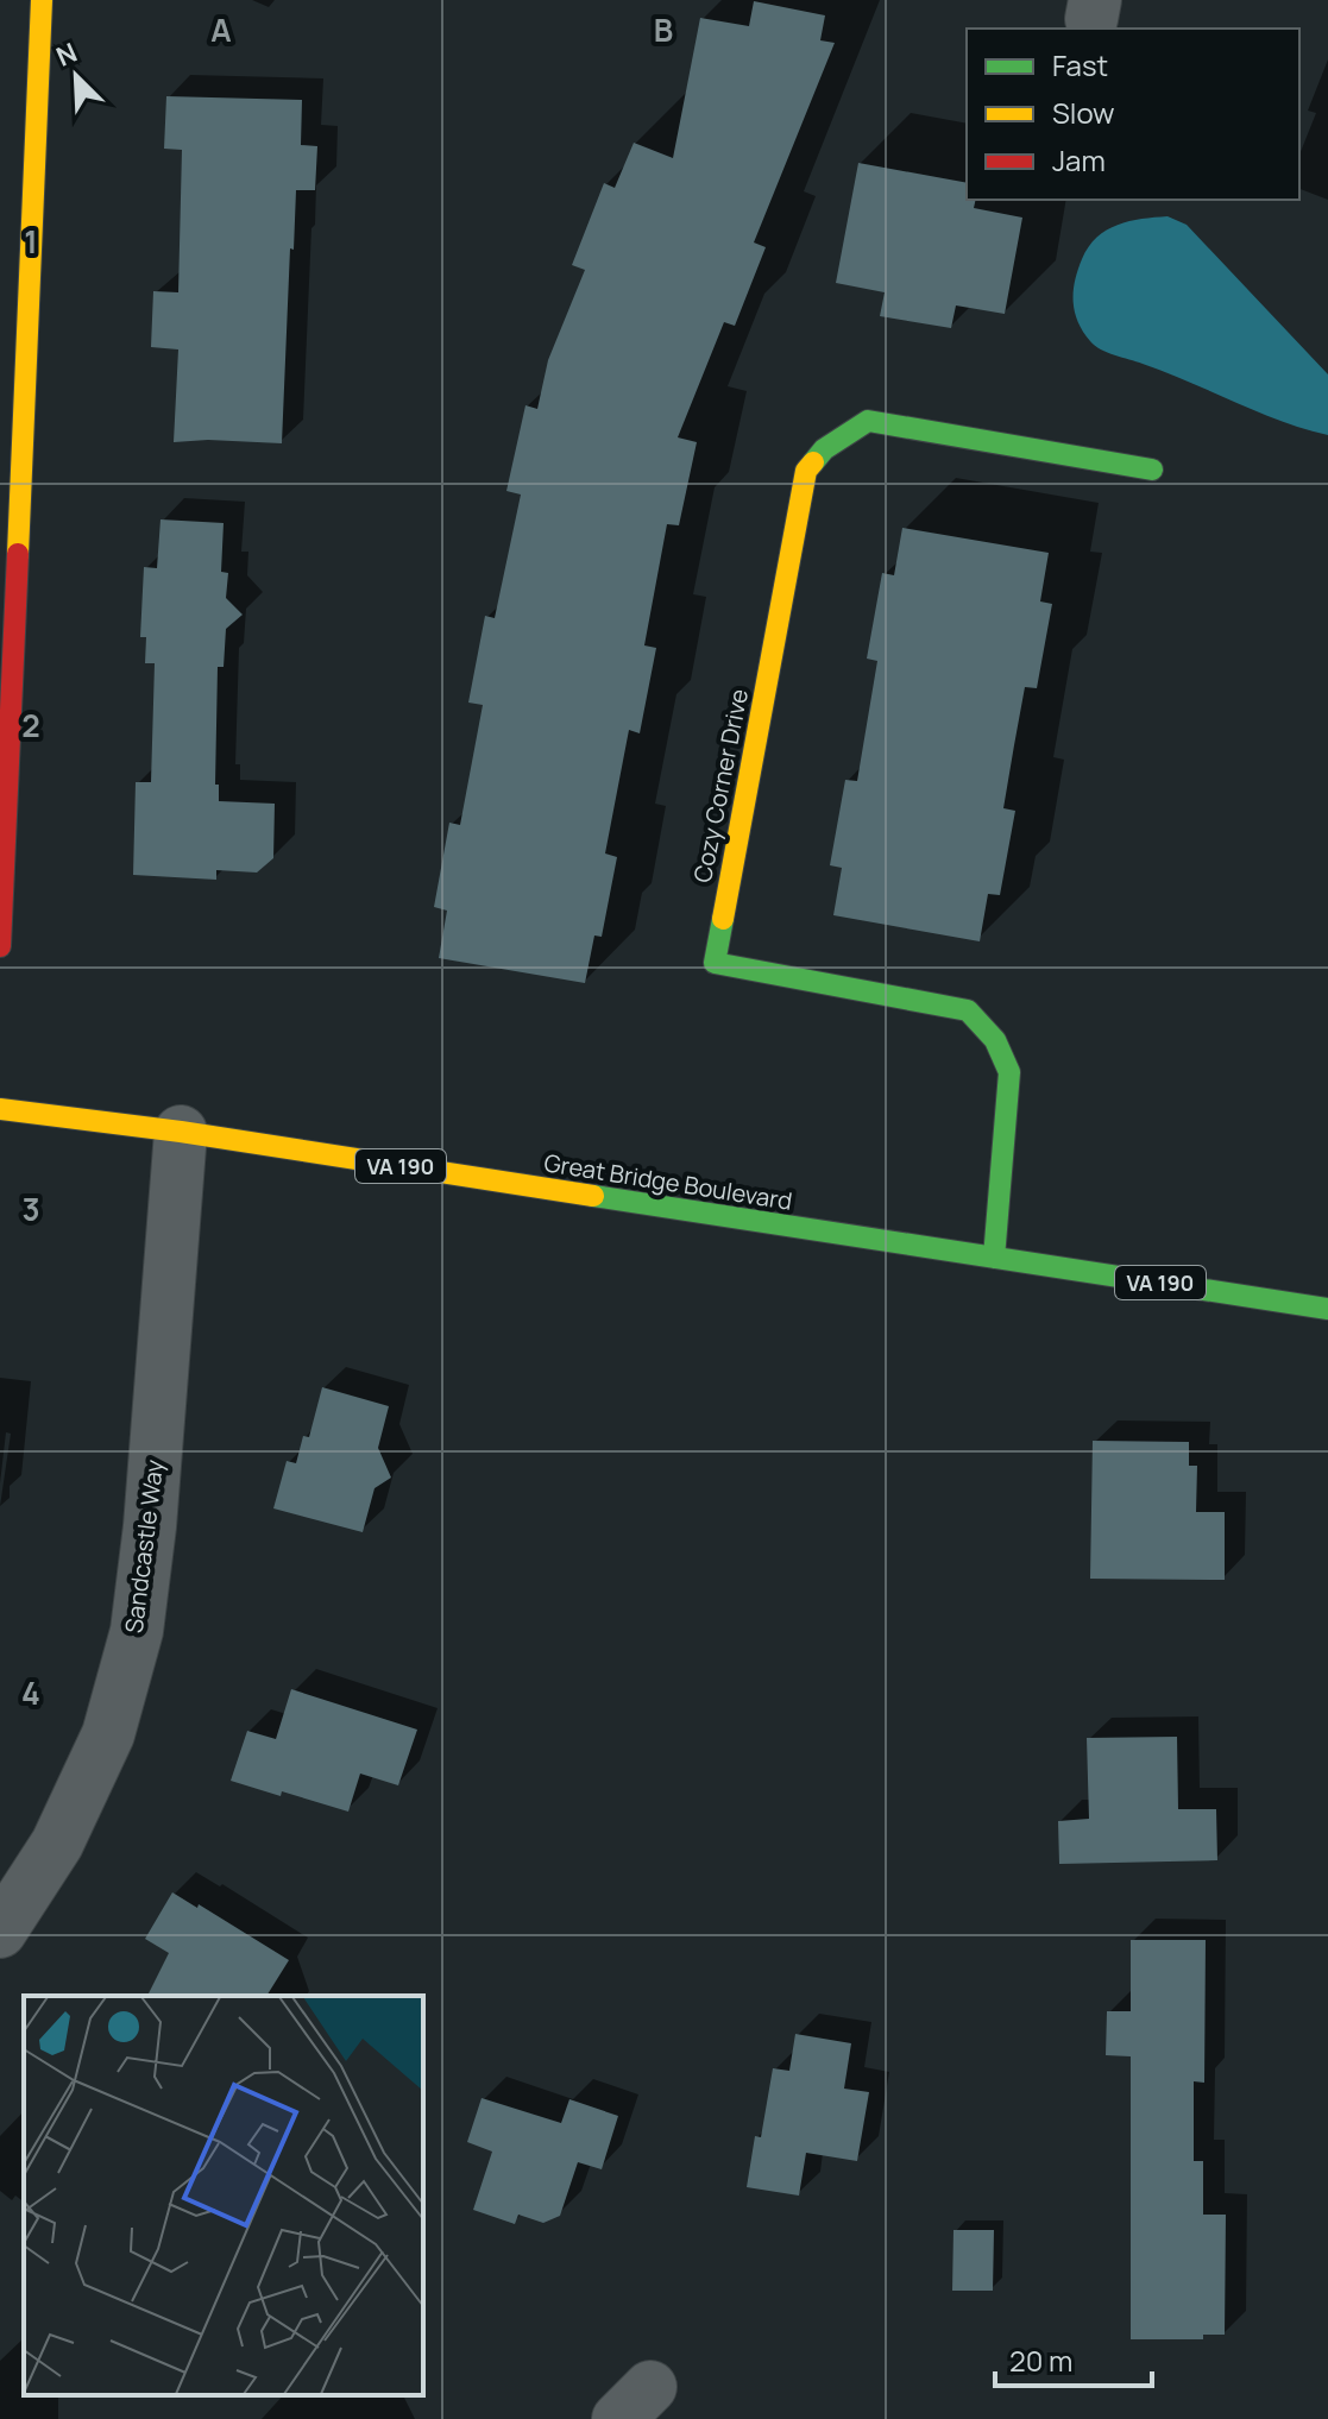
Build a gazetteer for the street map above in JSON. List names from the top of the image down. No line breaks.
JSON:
{"streets":{"street":["Cozy Corner Drive","VA 190","Great Bridge Boulevard","Sandcastle Way"]},"crossings":[["Cozy Corner Drive","Great Bridge Boulevard"],["Great Bridge Boulevard","Sandcastle Way"]],"legend":["Fast","Slow","Jam"],"scale_bar":"20 m","north":"top left","grid":{"columns":["A","B"],"rows":["1","2","3","4"]}}
